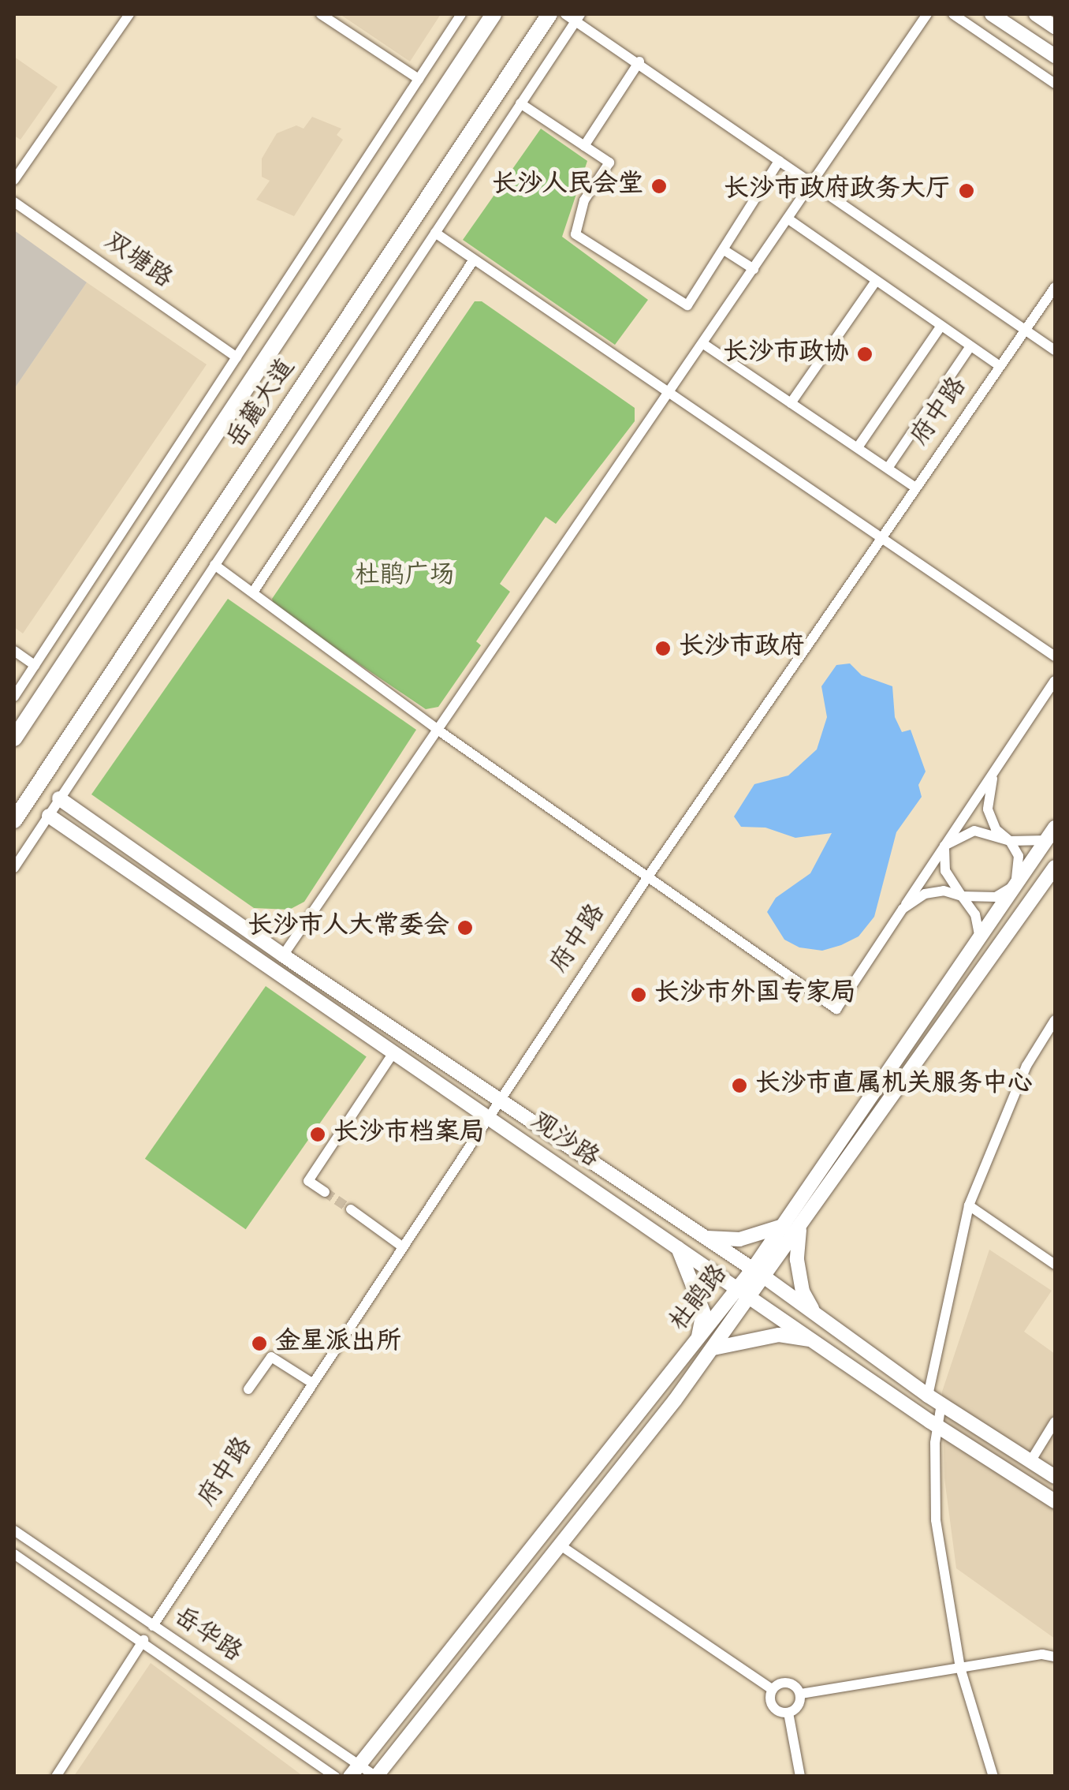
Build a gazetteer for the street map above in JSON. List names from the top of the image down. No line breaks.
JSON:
{"streets":{"highway":["岳麓大道"],"main road":["观沙路","杜鹃路"],"street":["双塘路","府中路","岳华路"]},"crossings":[["府中路","观沙路"],["府中路","岳华路"],["观沙路","杜鹃路"],["杜鹃路","岳华路"]],"parks":["杜鹃广场"],"places":["长沙人民会堂","长沙市政府政务大厅","长沙市政协","长沙市政府","长沙市人大常委会","长沙市外国专家局","长沙市直属机关服务中心","长沙市档案局","金星派出所"]}
